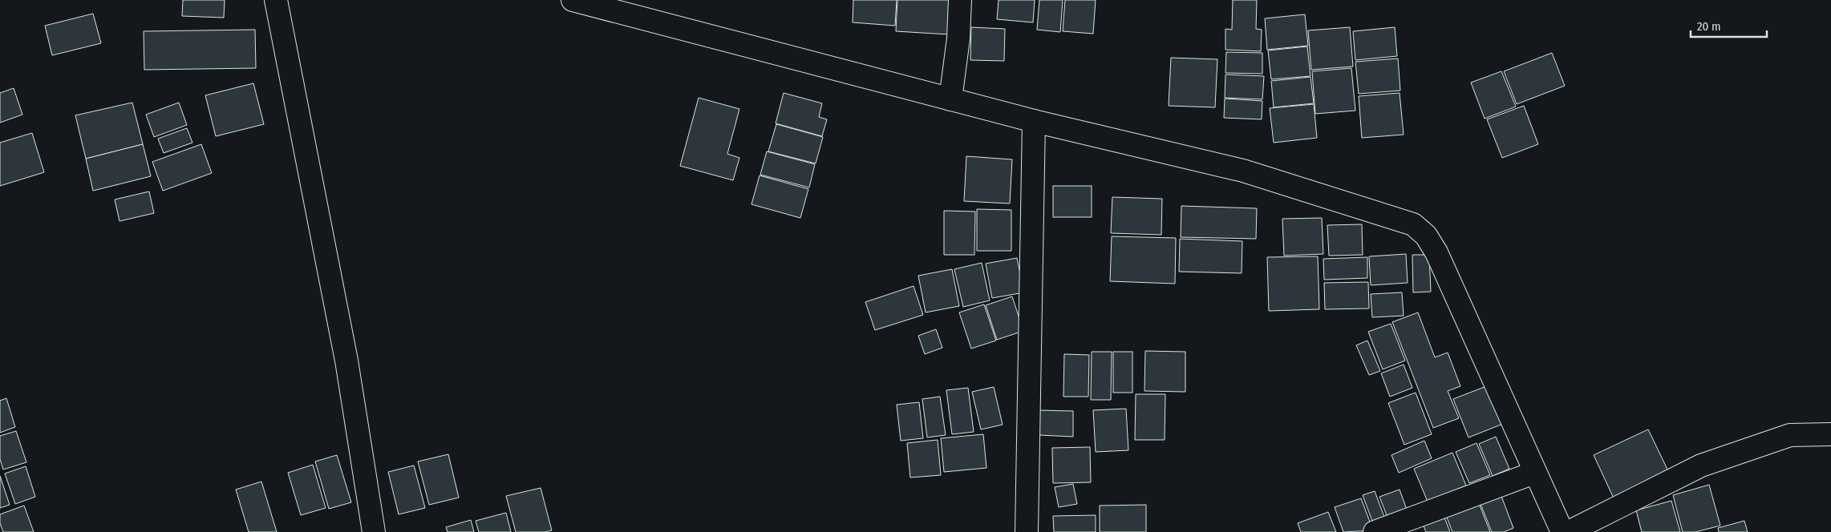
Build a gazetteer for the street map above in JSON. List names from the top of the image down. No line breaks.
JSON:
{"scale_bar":"20 m"}
